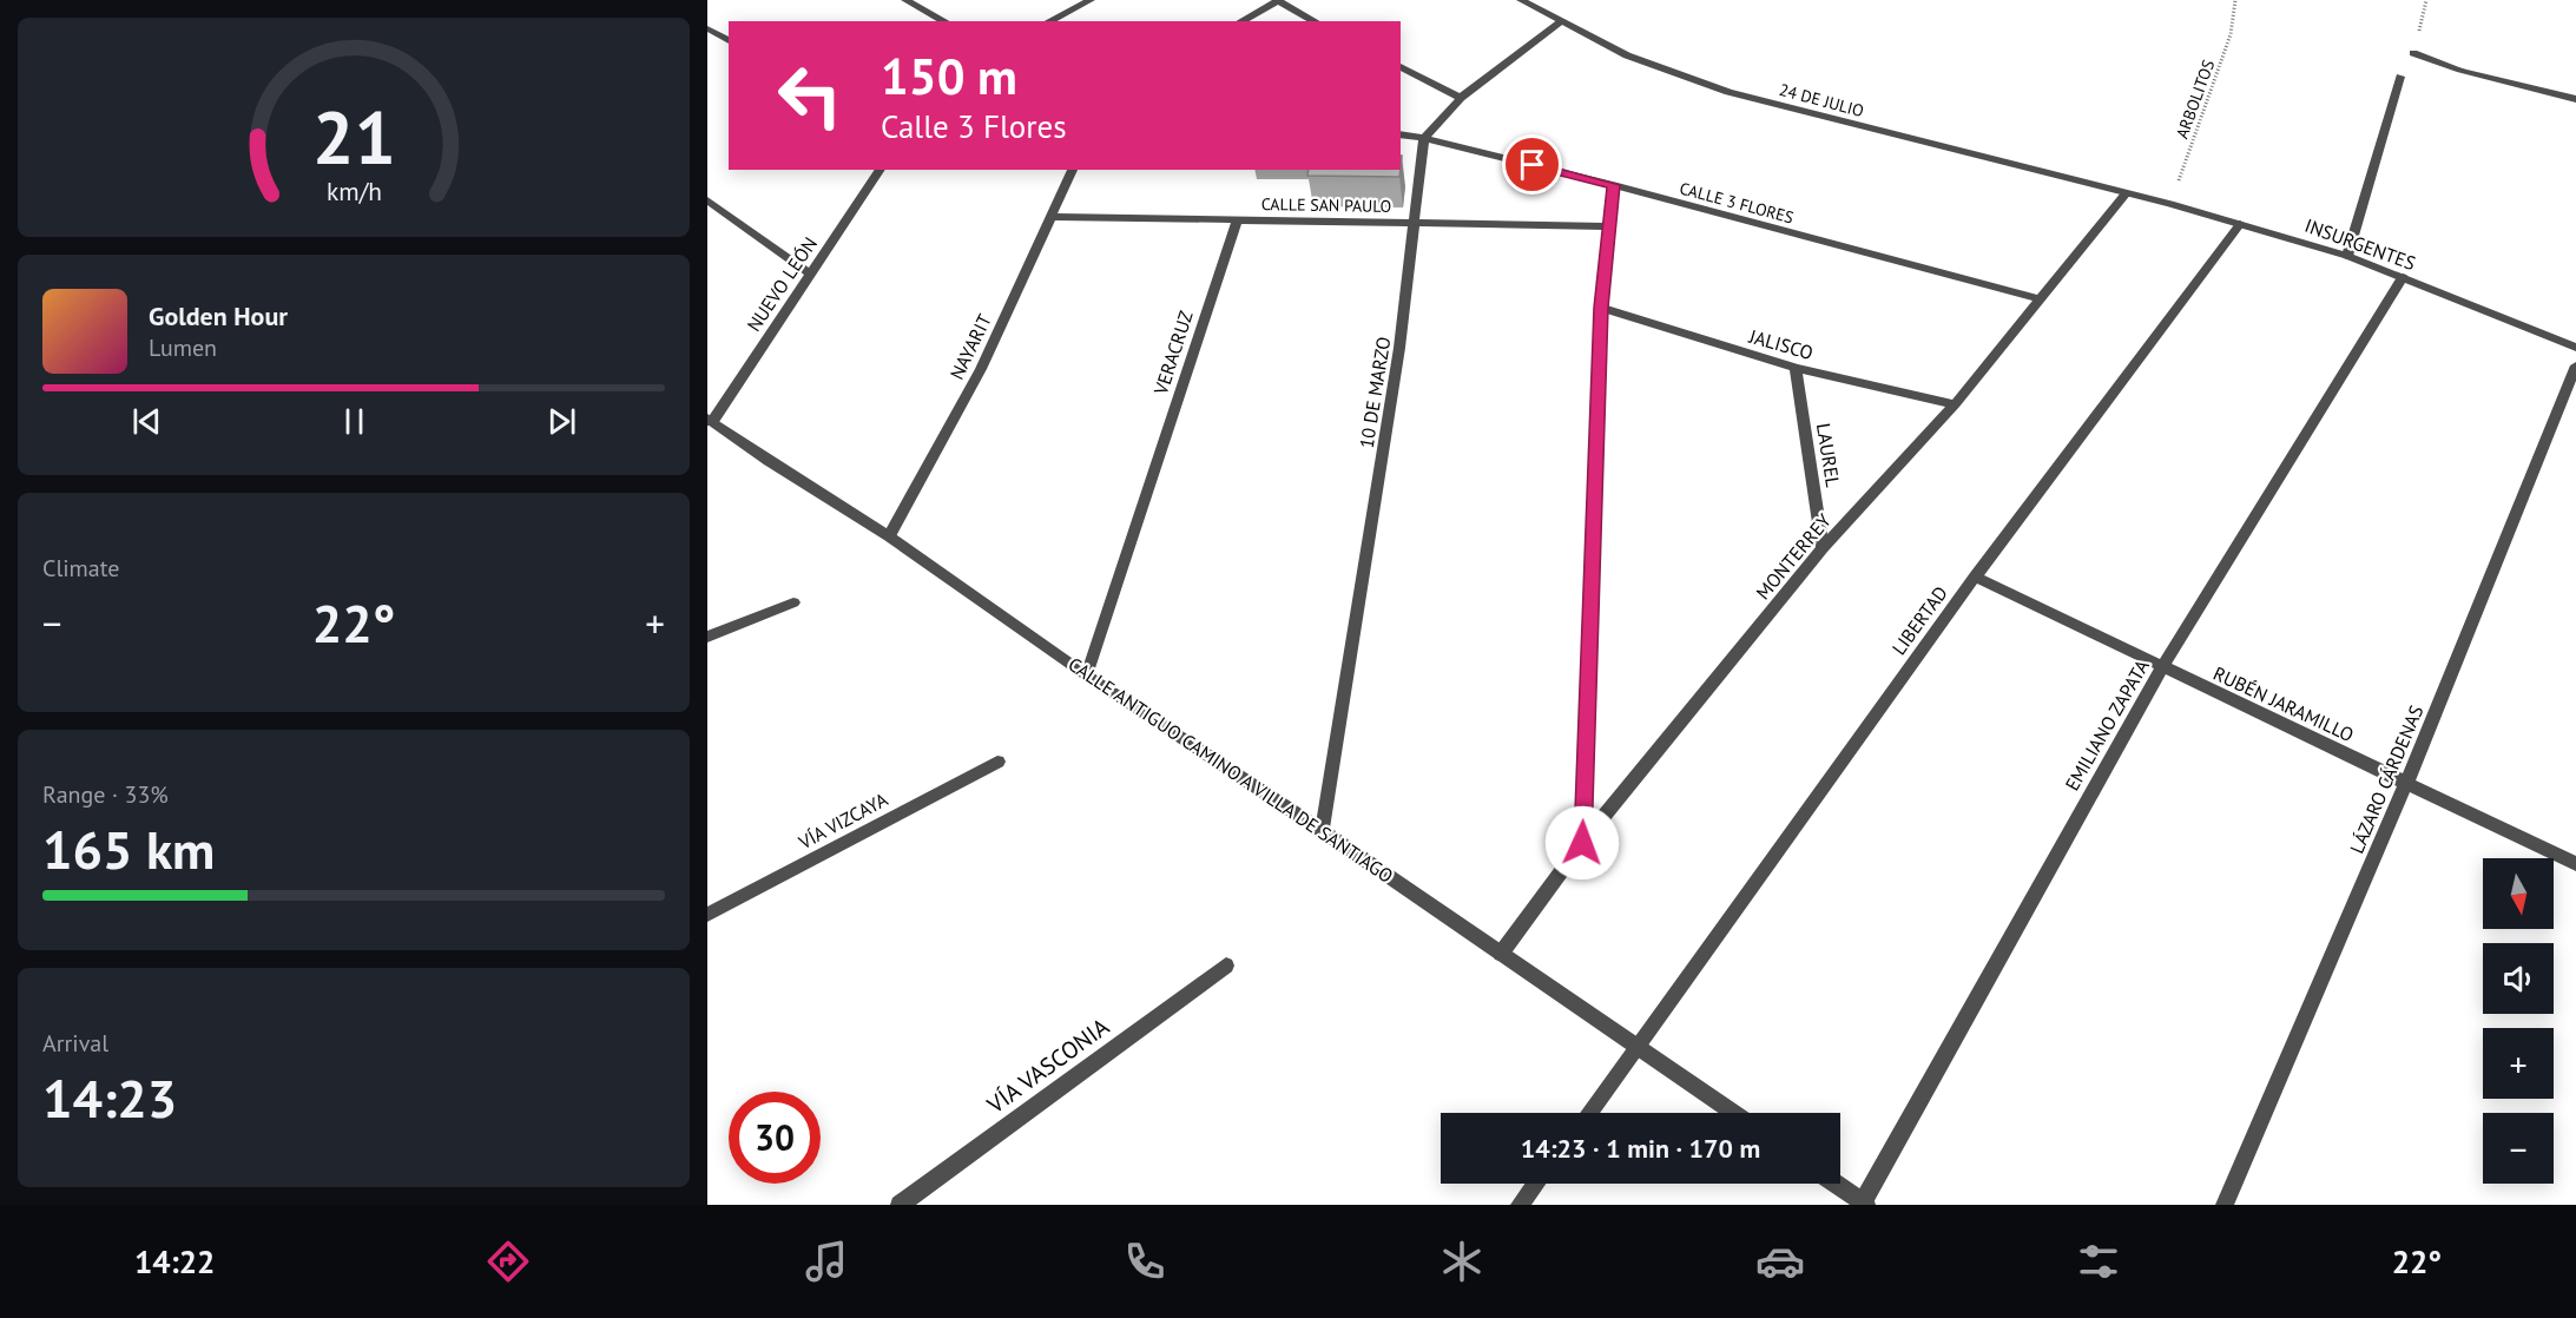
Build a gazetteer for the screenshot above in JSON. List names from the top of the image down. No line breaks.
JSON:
{"streets":{"street":["24 DE JULIO","CALLE 3 FLORES","CALLE SAN PAULO","INSURGENTES","NUEVO LEÓN","JALISCO","NAYARIT","VERACRUZ","10 DE MARZO","LAUREL","MONTERREY","LIBERTAD","RUBÉN JARAMILLO","EMILIANO ZAPATA","CALLE ANTIGUO CAMINO A VILLA DE SANTIAGO","LÁZARO CÁRDENAS","VÍA VIZCAYA","VÍA VASCONIA"],"path":["ARBOLITOS"]},"crossings":[["ARBOLITOS","INSURGENTES"],["24 DE JULIO","INSURGENTES"],["24 DE JULIO","MONTERREY"],["CALLE 3 FLORES","10 DE MARZO"],["CALLE 3 FLORES","MONTERREY"],["CALLE SAN PAULO","VERACRUZ"],["CALLE SAN PAULO","10 DE MARZO"],["INSURGENTES","MONTERREY"],["INSURGENTES","LIBERTAD"],["INSURGENTES","EMILIANO ZAPATA"],["NUEVO LEÓN","CALLE ANTIGUO CAMINO A VILLA DE SANTIAGO"],["JALISCO","LAUREL"],["JALISCO","MONTERREY"],["NAYARIT","CALLE ANTIGUO CAMINO A VILLA DE SANTIAGO"],["VERACRUZ","CALLE ANTIGUO CAMINO A VILLA DE SANTIAGO"],["10 DE MARZO","CALLE ANTIGUO CAMINO A VILLA DE SANTIAGO"],["LAUREL","MONTERREY"],["MONTERREY","CALLE ANTIGUO CAMINO A VILLA DE SANTIAGO"],["LIBERTAD","RUBÉN JARAMILLO"],["LIBERTAD","CALLE ANTIGUO CAMINO A VILLA DE SANTIAGO"],["RUBÉN JARAMILLO","EMILIANO ZAPATA"],["RUBÉN JARAMILLO","LÁZARO CÁRDENAS"]],"north":"bottom","page":{"turn":["150 m","Calle 3 Flores"],"song":["Golden Hour","Lumen"],"tile":["Climate",["Range · 33%","165 km"],["Arrival","14:23"]],"heat":["−","22°","+"],"map_buttons":["+","−"],"limit":"30","trip":"14:23 · 1 min · 170 m","tabs":["14:22","22°"],"gauge":["21","km/h"]}}
